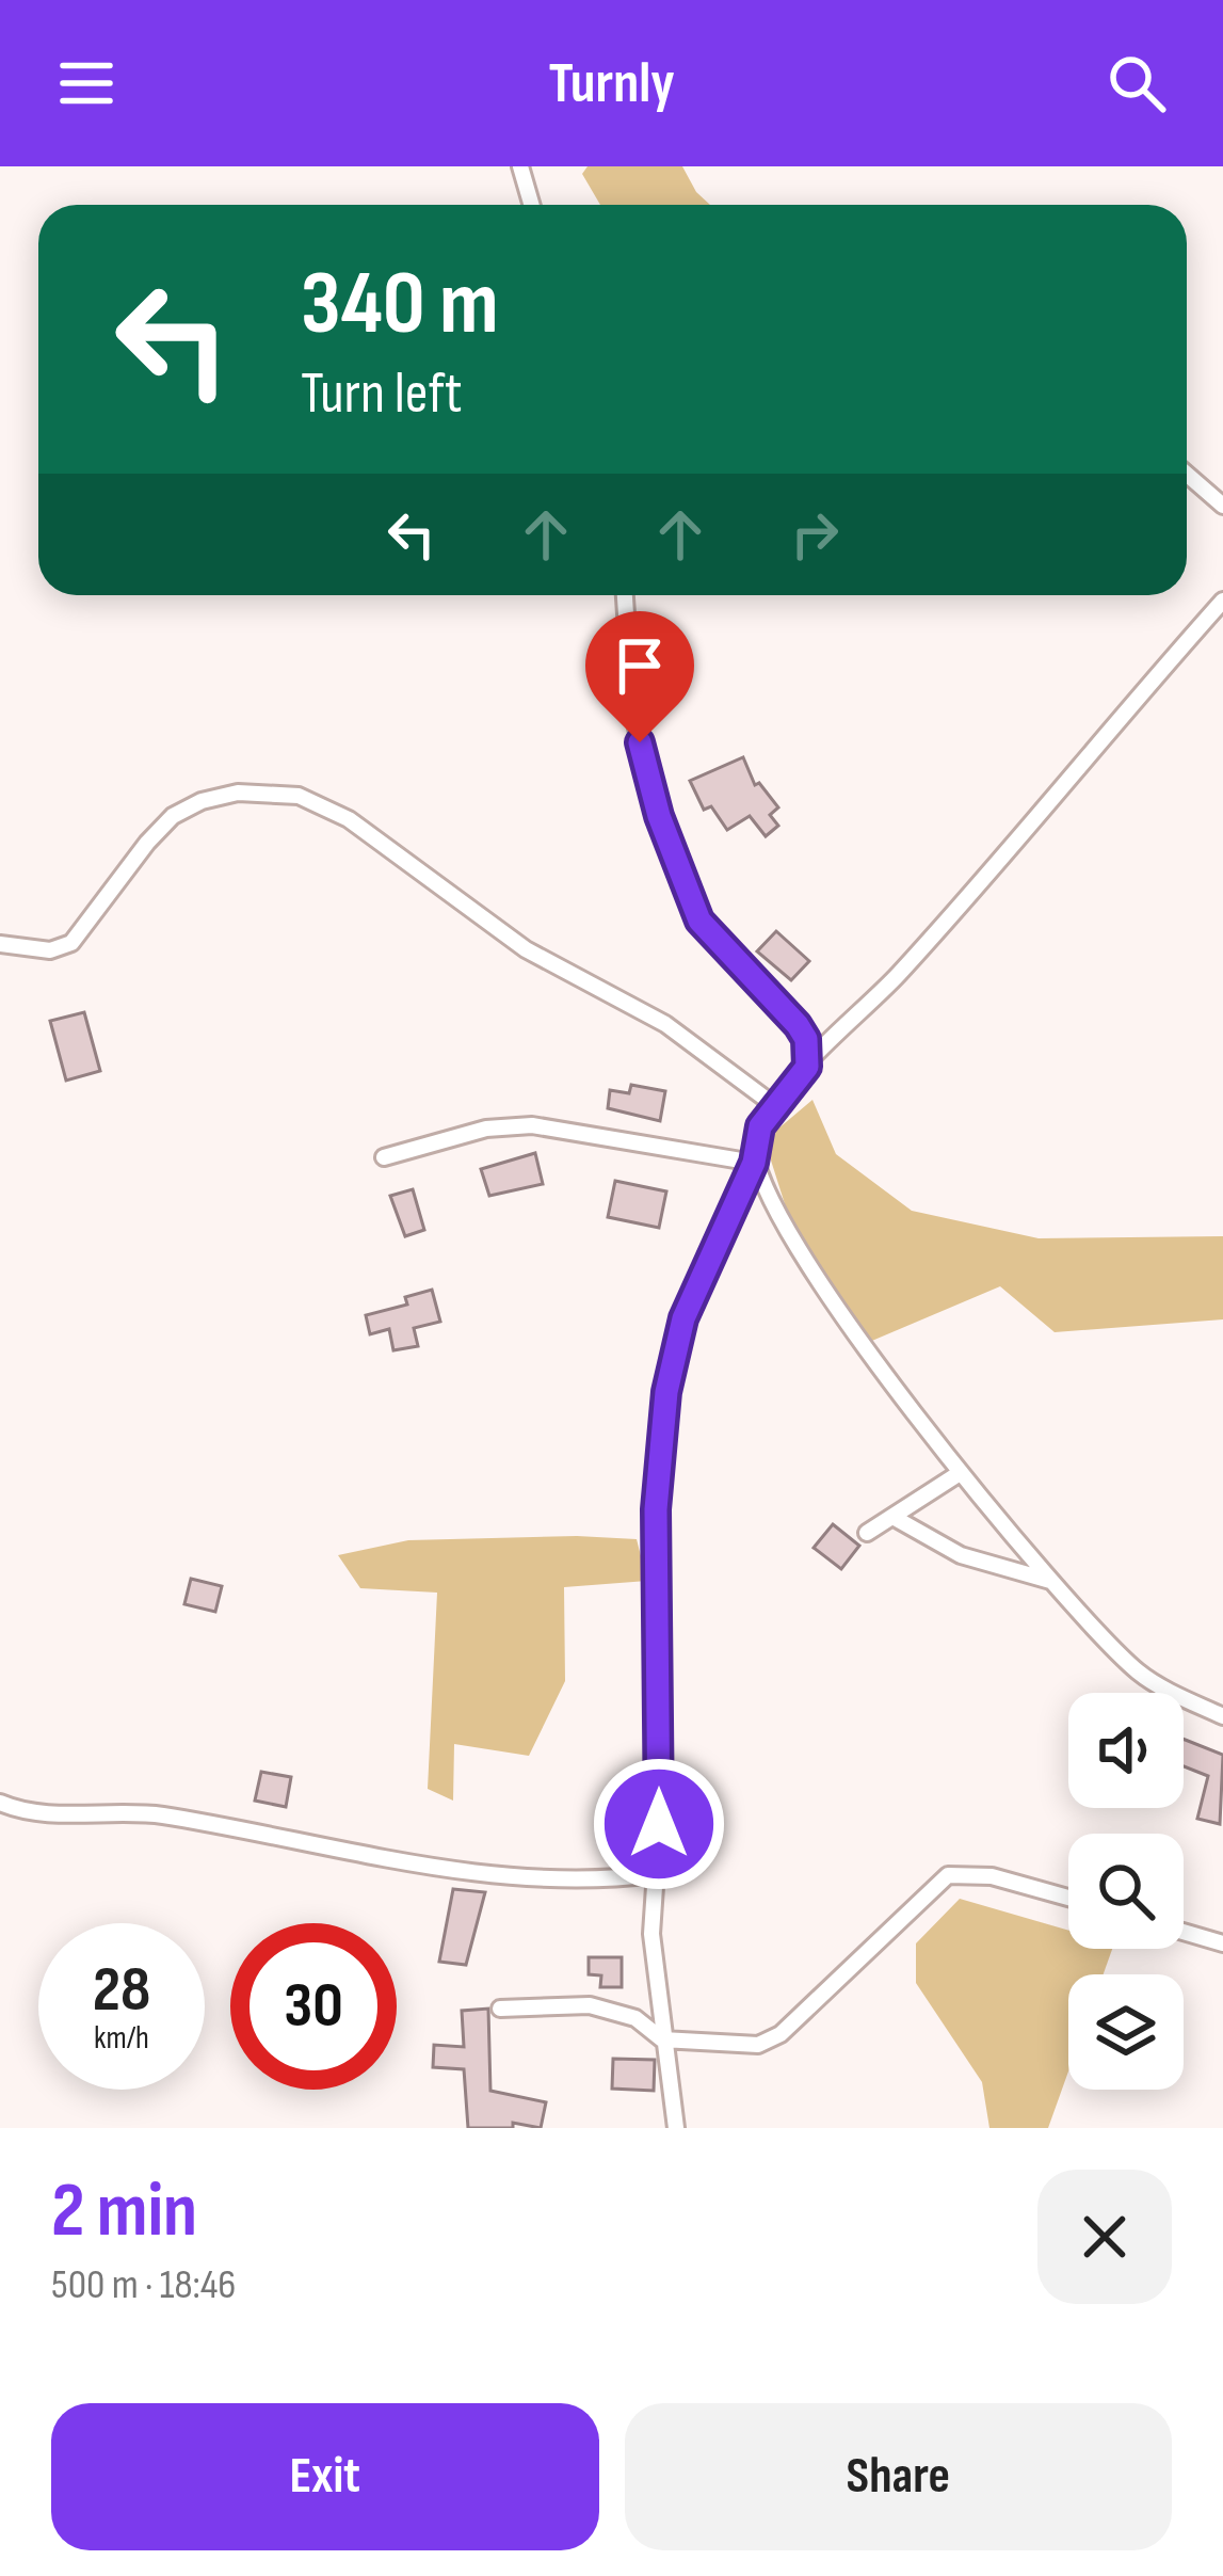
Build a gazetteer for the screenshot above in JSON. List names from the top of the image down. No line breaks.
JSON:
{"page":{"header":"Turnly","turn":["340 m","Turn left"],"speed":"28 km/h","limit":"30","heading":["2 min","500 m · 18:46"],"buttons":["Exit","Share"]}}
